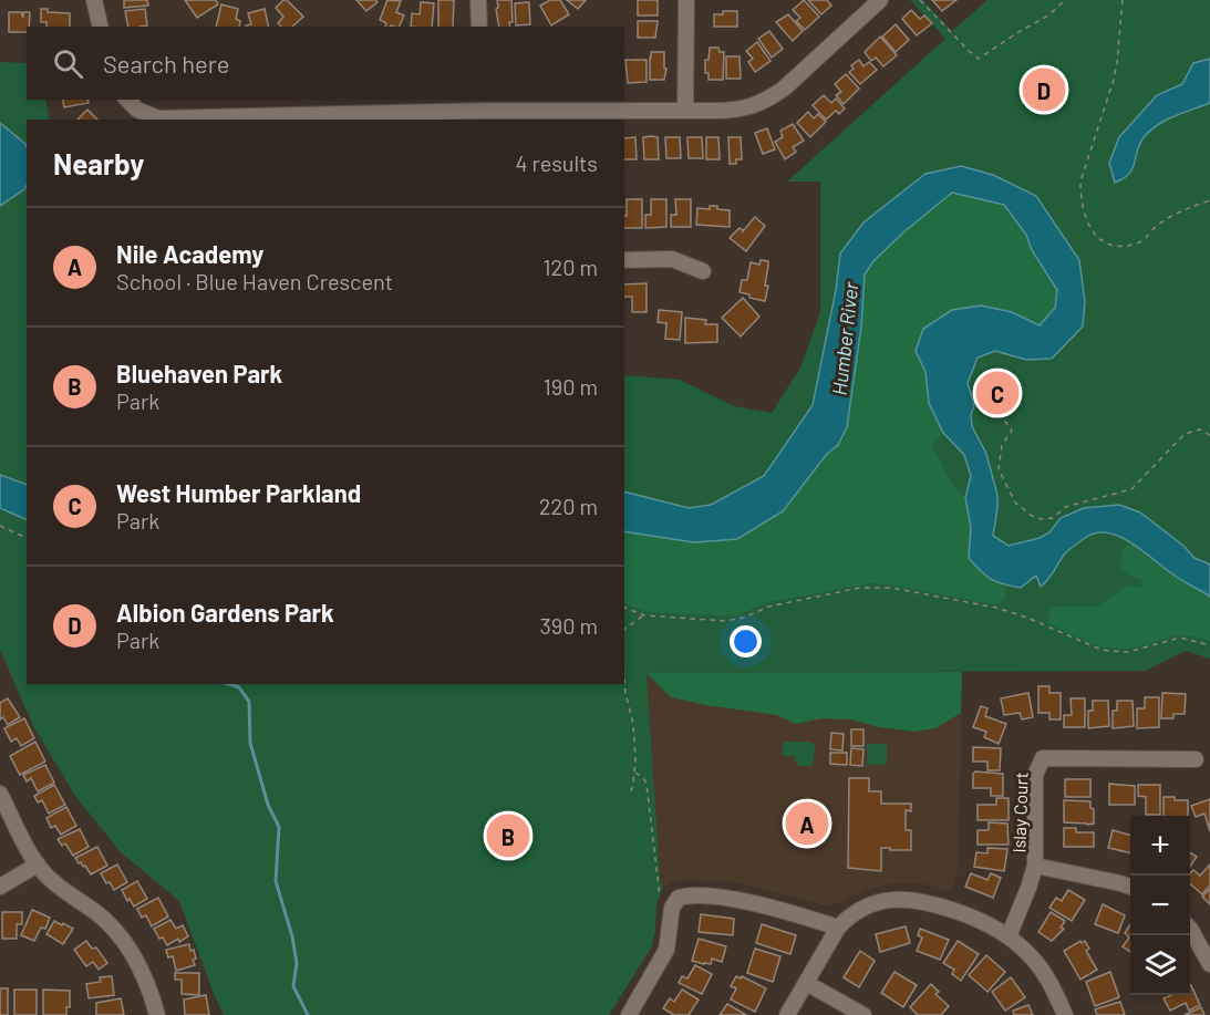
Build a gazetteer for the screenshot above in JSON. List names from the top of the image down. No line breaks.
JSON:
{"streets":{"street":["Islay Court"]},"water":["Humber River"],"page":{"search":"Search here","pins":["D","C","A","B"],"heading":["Nearby","4 results"],"list":[{"mark":"A","name":"Nile Academy","note":"School · Blue Haven Crescent","value":"120 m"},{"mark":"B","name":"Bluehaven Park","note":"Park","value":"190 m"},{"mark":"C","name":"West Humber Parkland","note":"Park","value":"220 m"},{"mark":"D","name":"Albion Gardens Park","note":"Park","value":"390 m"}],"map_buttons":["+","−"]}}
